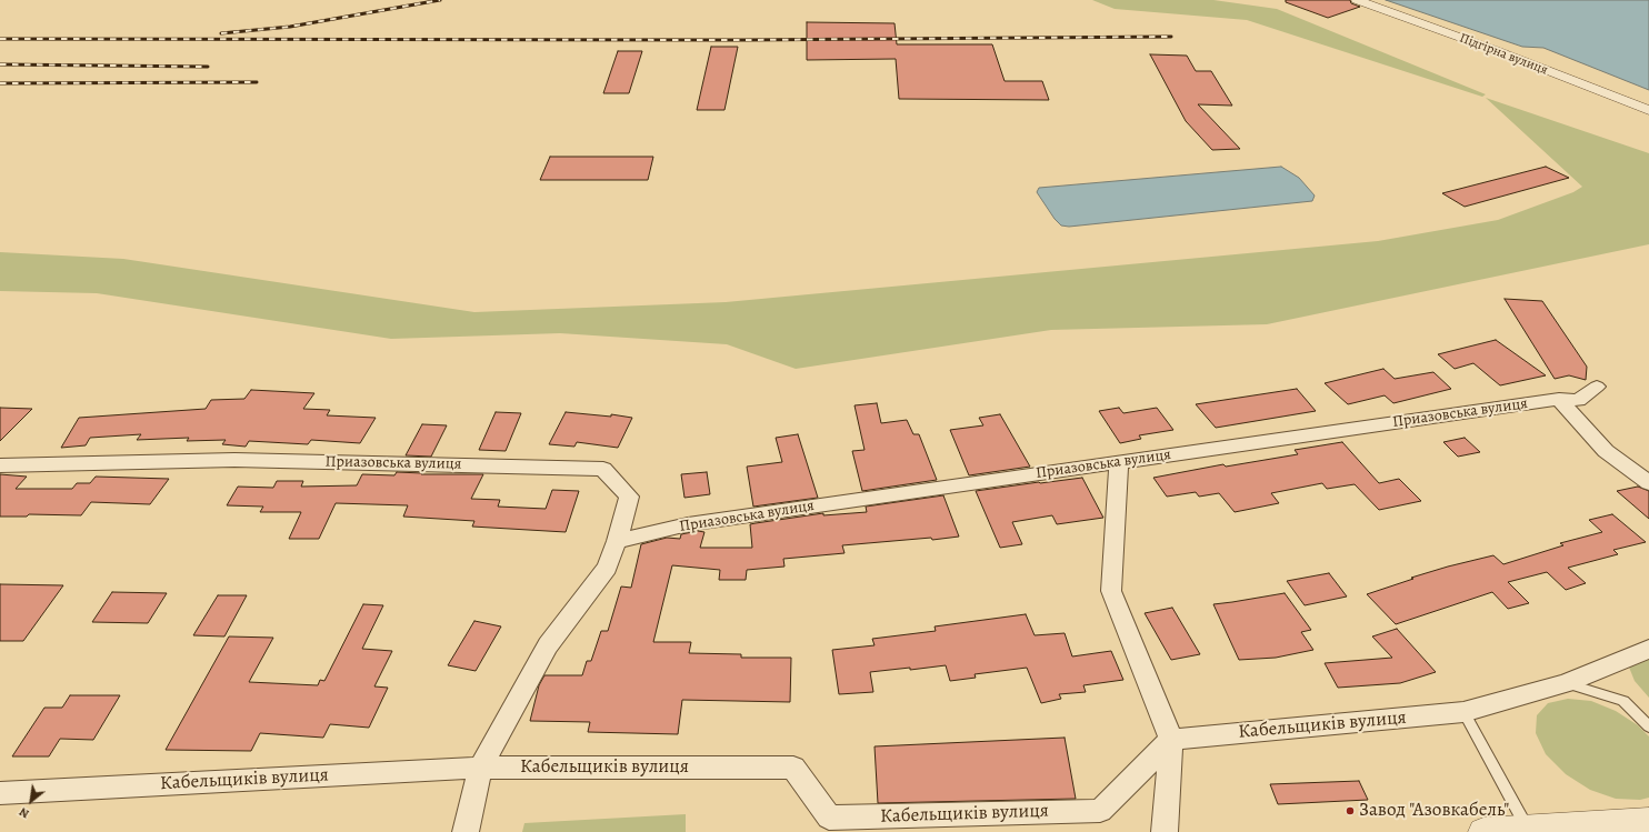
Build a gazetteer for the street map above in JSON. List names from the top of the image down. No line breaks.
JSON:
{"streets":{"street":["Підгірна вулиця","Приазовська вулиця","Кабельщиків вулиця"]},"places":["Завод \"Азовкабель\""],"north":"bottom left"}
